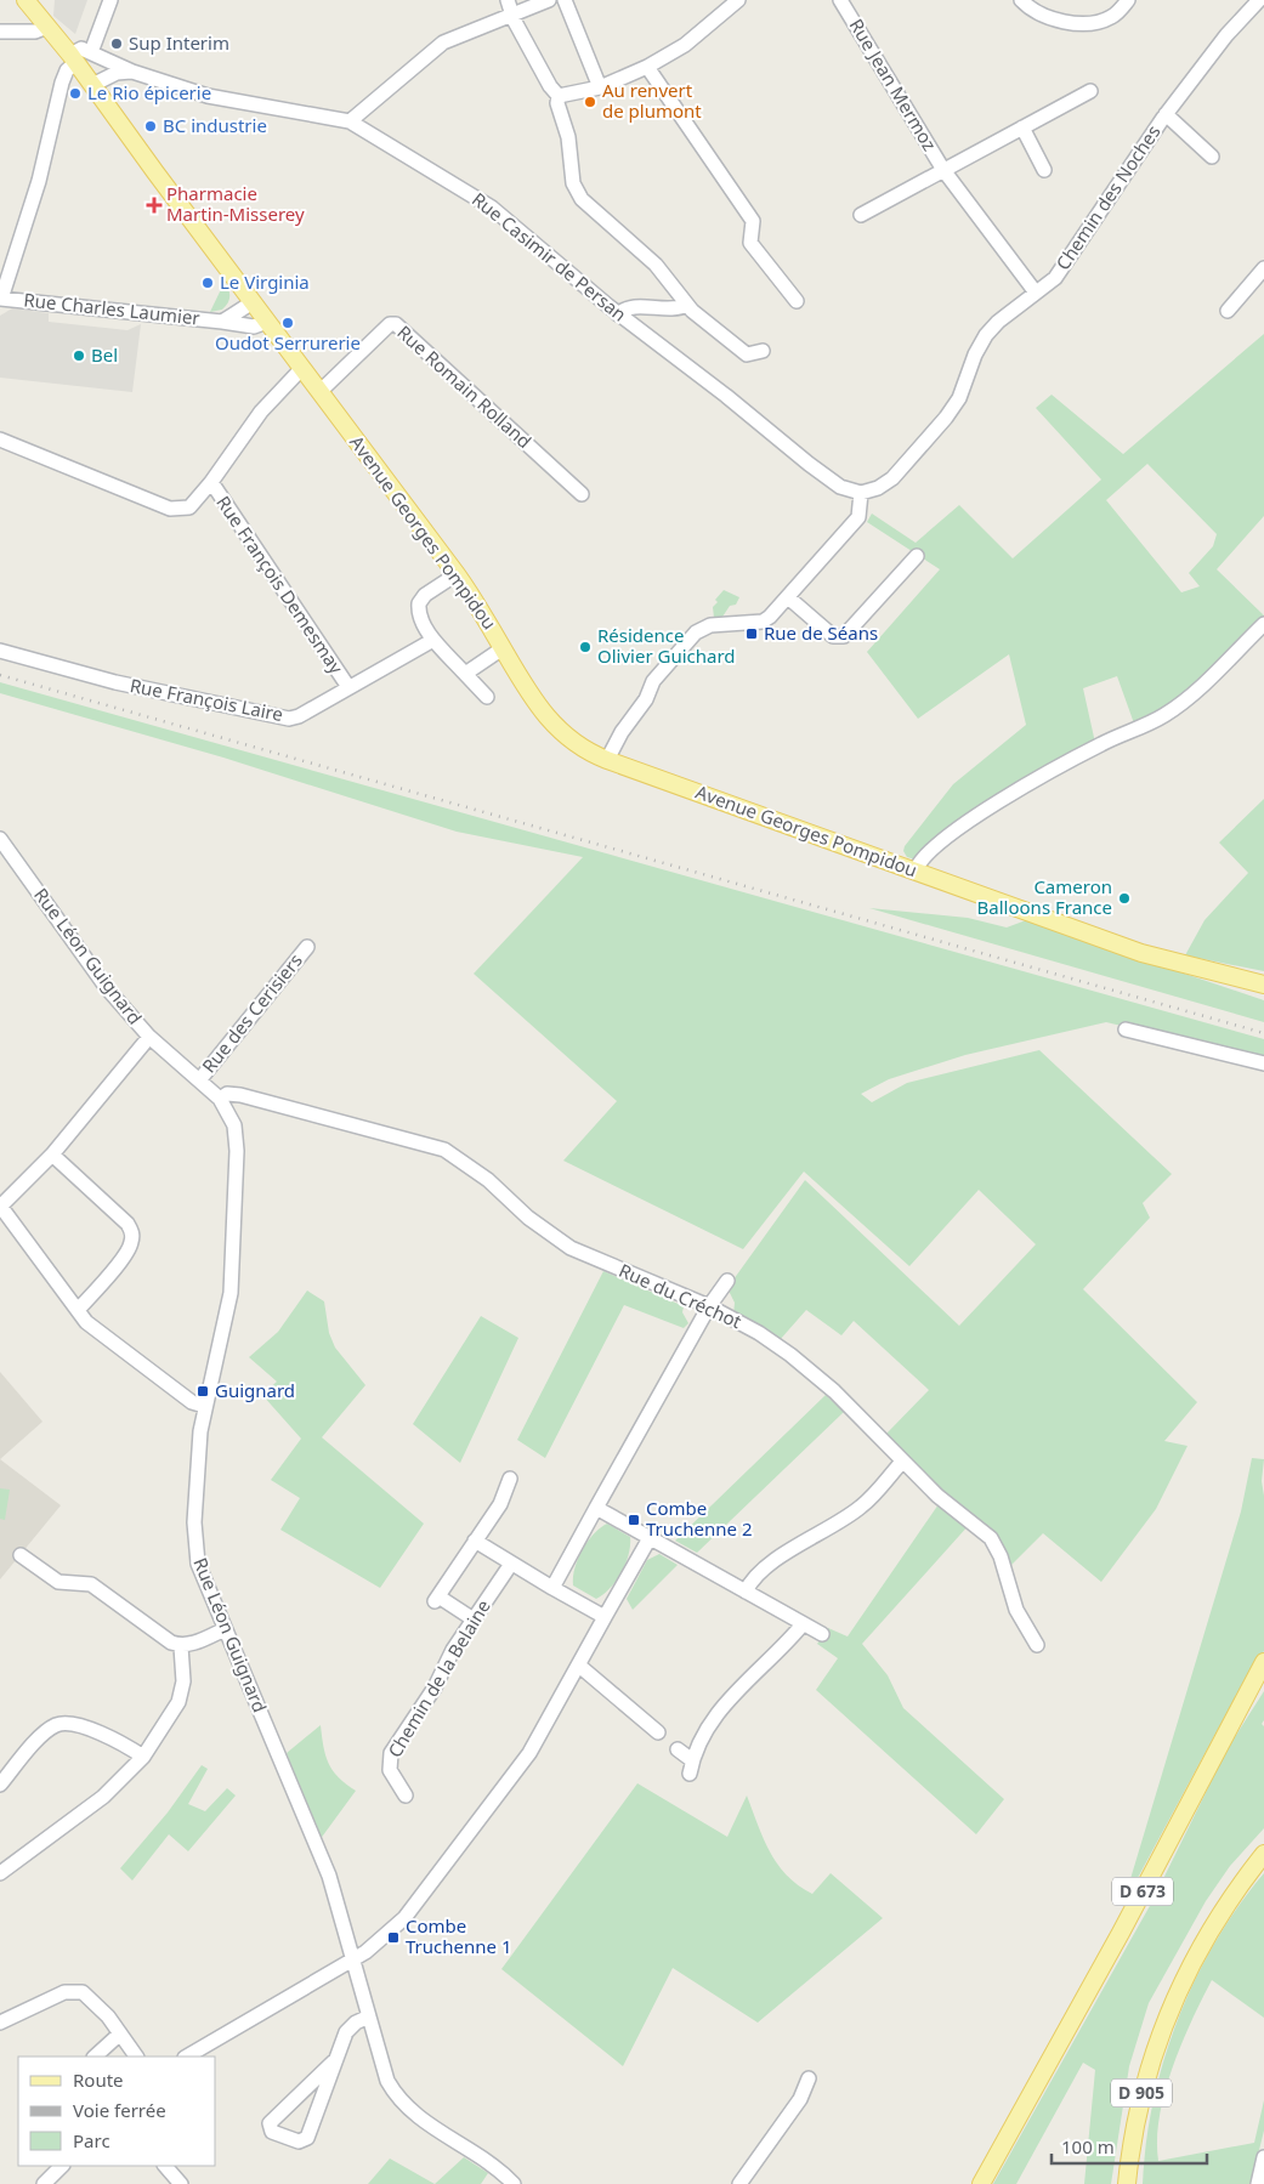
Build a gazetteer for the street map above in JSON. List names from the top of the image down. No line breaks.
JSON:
{"streets":{"main road":["Avenue Georges Pompidou","D 673","D 905"],"street":["Rue Jean Mermoz","Chemin des Noches","Rue Casimir de Persan","Rue Charles Laumier","Rue Romain Rolland","Rue François Demesmay","Rue François Laire","Rue Léon Guignard","Rue des Cerisiers","Rue du Créchot","Chemin de la Belaine"]},"crossings":[["Rue Jean Mermoz","Chemin des Noches"],["Chemin des Noches","Rue Casimir de Persan"],["Rue Charles Laumier","Avenue Georges Pompidou"],["Rue Romain Rolland","Avenue Georges Pompidou"],["Avenue Georges Pompidou","Rue François Demesmay"],["Rue François Demesmay","Rue François Laire"],["Rue Léon Guignard","Rue des Cerisiers"],["Rue Léon Guignard","Rue du Créchot"]],"places":{"other":["Sup Interim","Le Rio épicerie","Au renvert de plumont","BC industrie","Le Virginia","Oudot Serrurerie","Bel","Résidence Olivier Guichard","Cameron Balloons France"],"health":["Pharmacie Martin-Misserey"],"transit":["Rue de Séans","Guignard","Combe Truchenne 2","Combe Truchenne 1"]},"legend":["Route","Voie ferrée","Parc"],"scale_bar":"100 m"}
